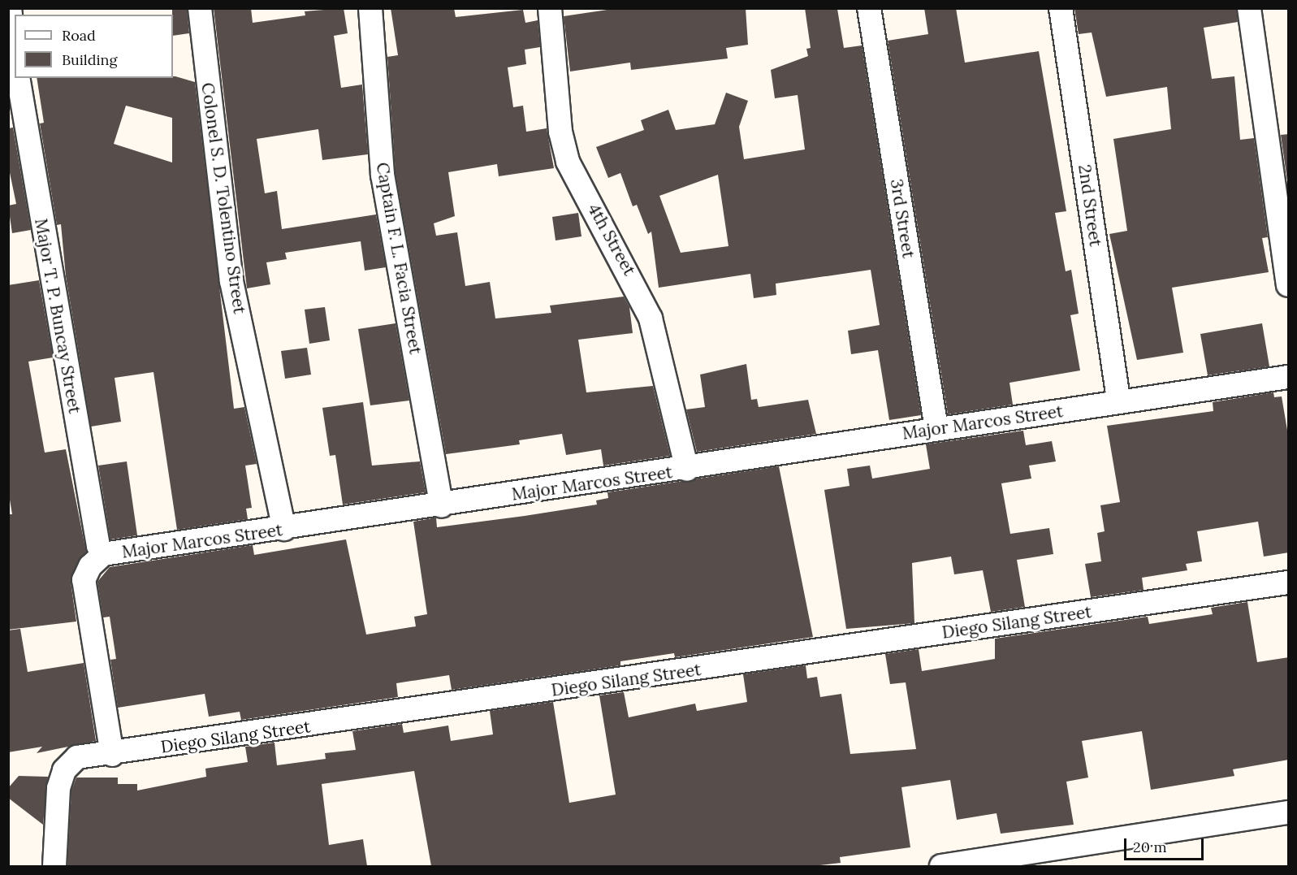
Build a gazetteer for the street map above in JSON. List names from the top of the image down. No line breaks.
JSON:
{"streets":{"street":["Colonel S. D. Tolentino Street","2nd Street","3rd Street","4th Street","Captain F. L. Facia Street","Major T. P. Buncay Street","Major Marcos Street","Diego Silang Street"]},"crossings":[["Colonel S. D. Tolentino Street","Major Marcos Street"],["2nd Street","Major Marcos Street"],["3rd Street","Major Marcos Street"],["4th Street","Major Marcos Street"],["Captain F. L. Facia Street","Major Marcos Street"],["Major T. P. Buncay Street","Major Marcos Street"],["Major Marcos Street","Diego Silang Street"]],"legend":["Road","Building"],"scale_bar":"20 m"}
